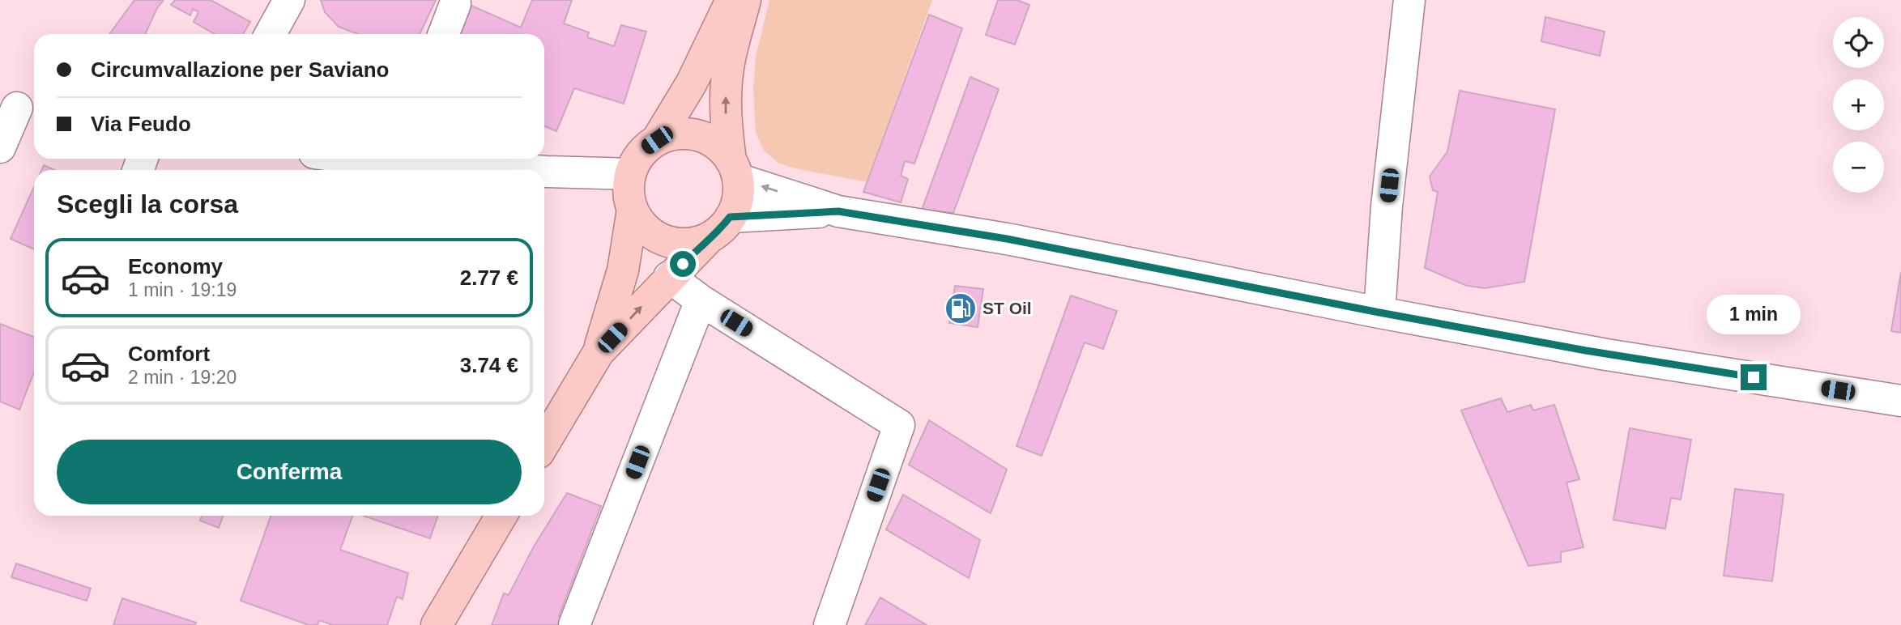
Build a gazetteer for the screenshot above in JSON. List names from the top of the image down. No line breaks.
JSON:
{"places":{"fuel station":["ST Oil"]},"page":{"map_buttons":["+","−"],"banner":["Circumvallazione per Saviano","Via Feudo"],"heading":"Scegli la corsa","list":[{"name":"Economy","note":"1 min · 19:19","value":"2.77 €"},{"name":"Comfort","note":"2 min · 19:20","value":"3.74 €"}],"bubble":"1 min","buttons":"Conferma"}}
